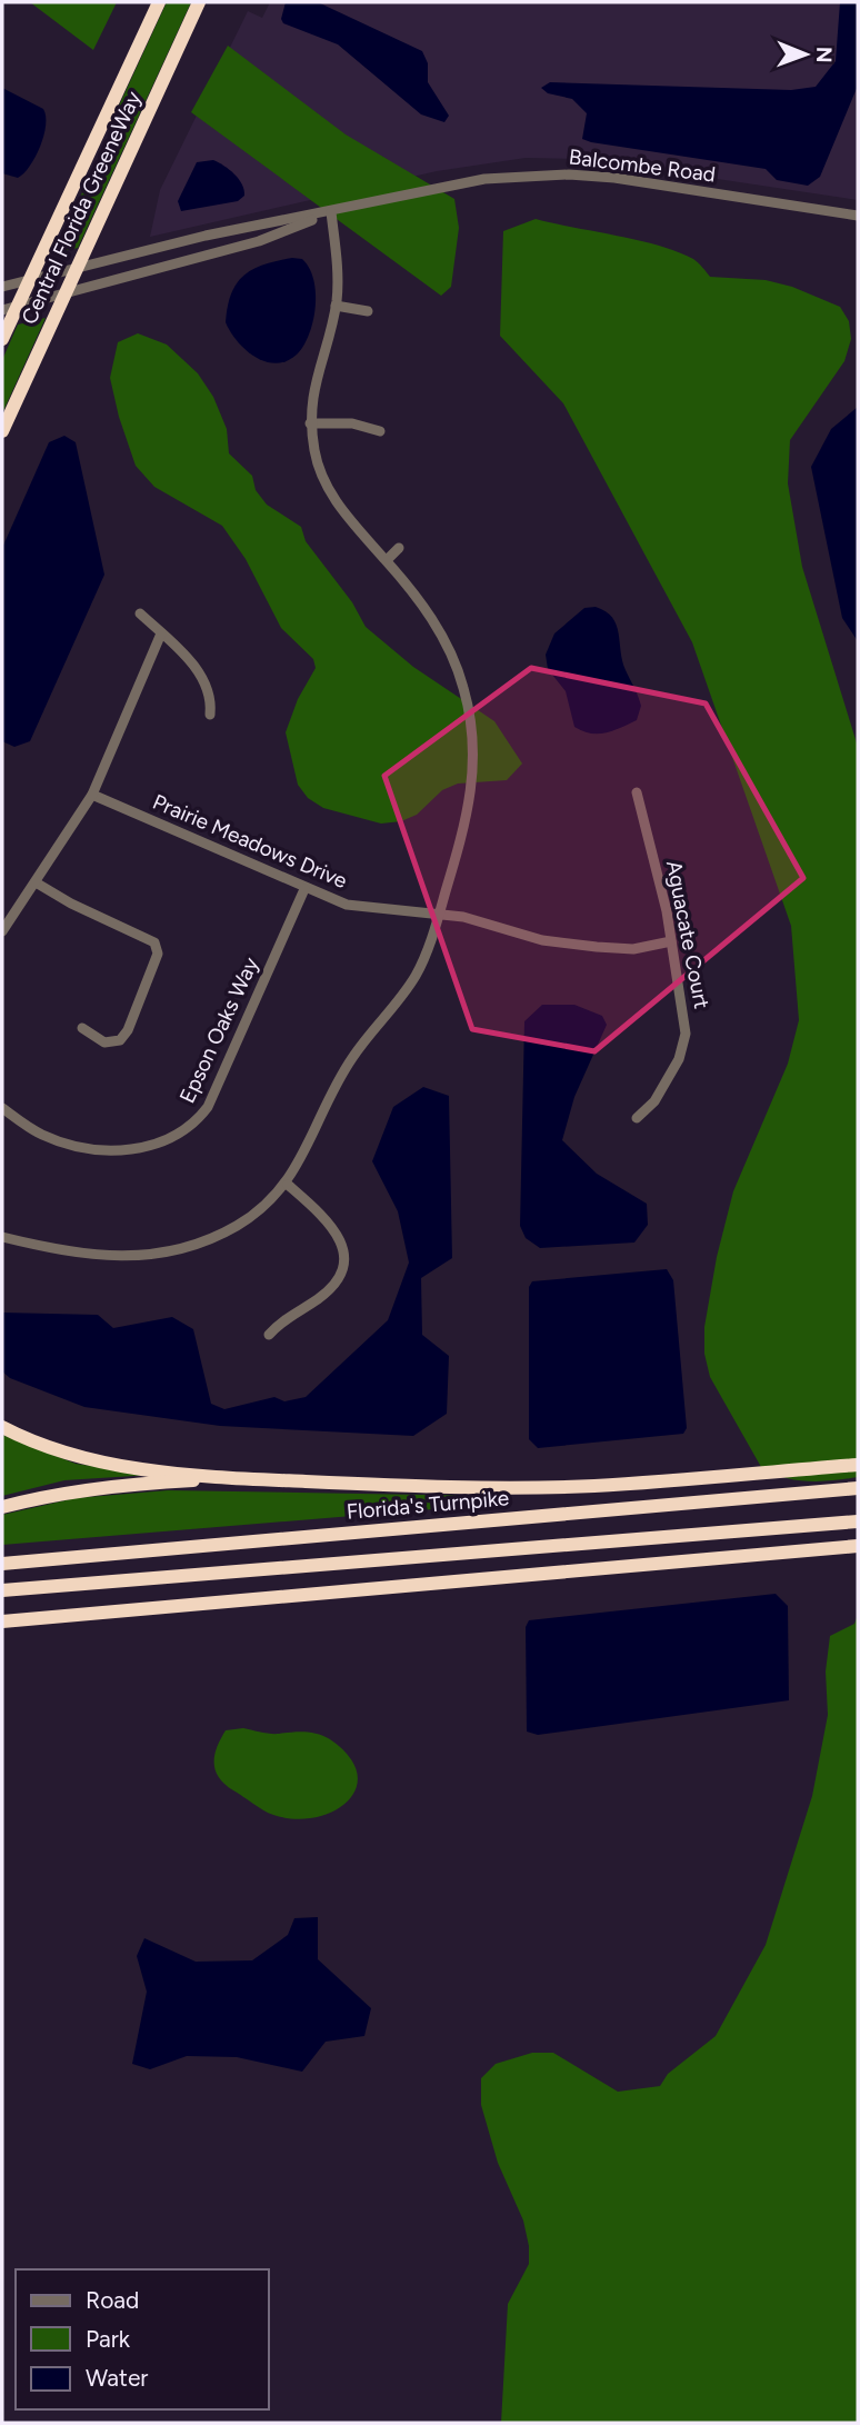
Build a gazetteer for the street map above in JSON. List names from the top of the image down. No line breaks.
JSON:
{"streets":{"highway":["Central Florida GreeneWay","Florida's Turnpike"],"street":["Balcombe Road","Prairie Meadows Drive","Aguacate Court","Epson Oaks Way"]},"crossings":[["Prairie Meadows Drive","Aguacate Court"],["Prairie Meadows Drive","Epson Oaks Way"]],"legend":["Road","Park","Water"],"north":"right"}
